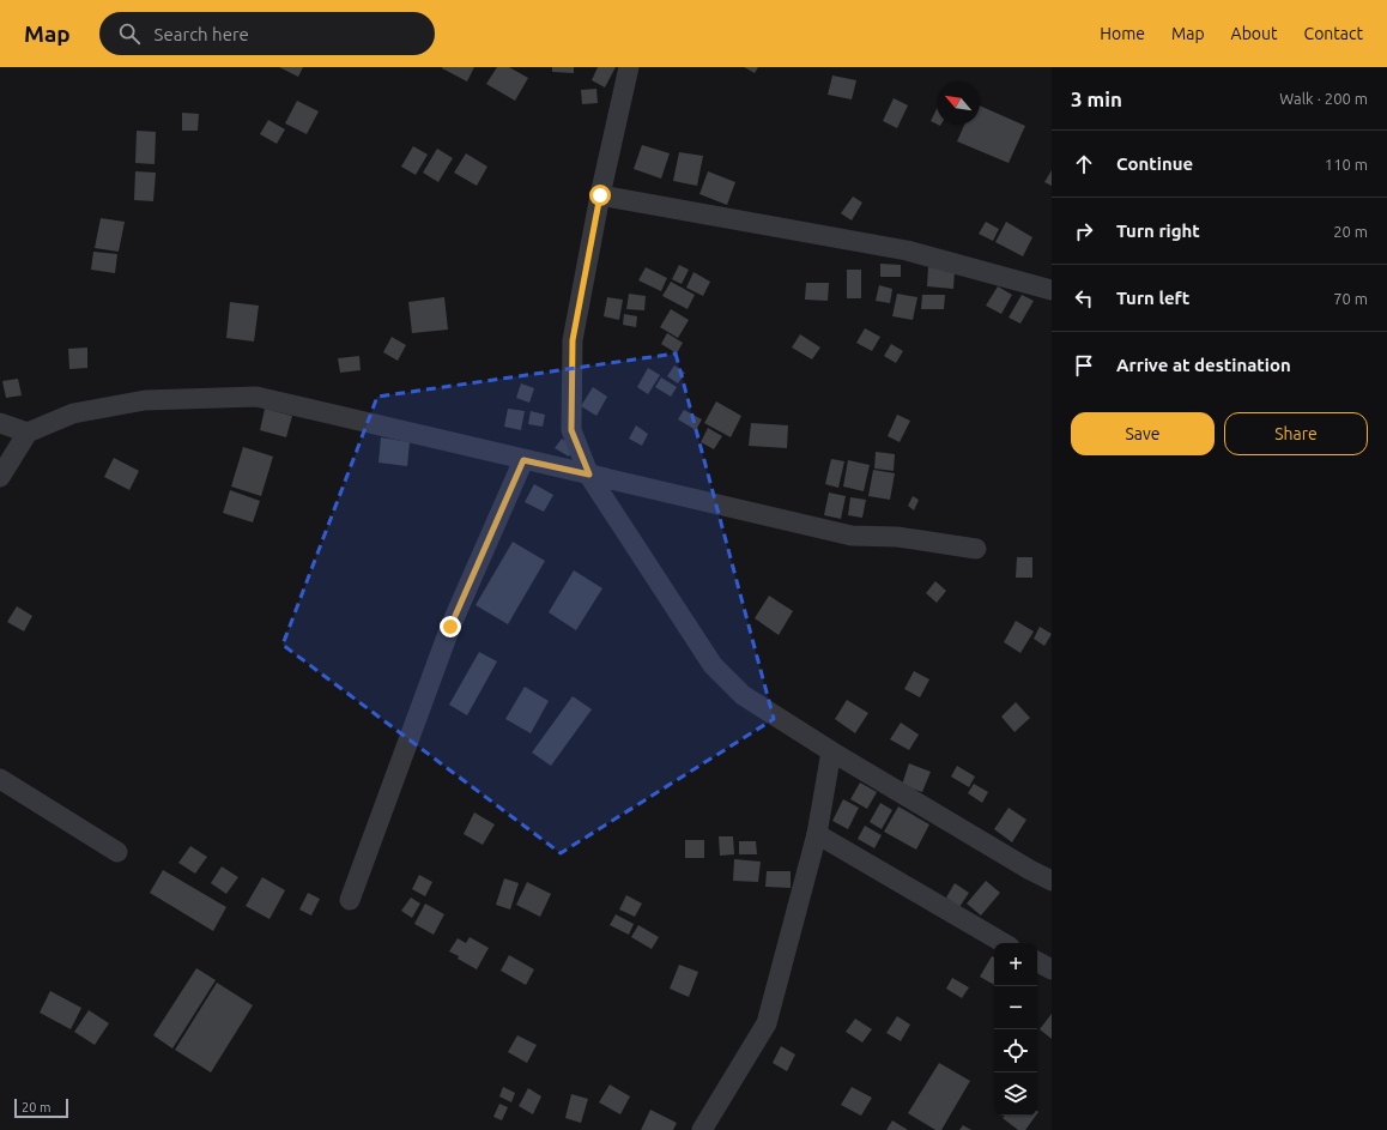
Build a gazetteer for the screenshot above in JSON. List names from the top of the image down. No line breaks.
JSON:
{"scale_bar":"20 m","north":"top left","page":{"header":"Map","search":"Search here","nav":["Home","Map","About","Contact"],"heading":["3 min","Walk · 200 m"],"list":[["Continue","110 m"],["Turn right","20 m"],["Turn left","70 m"],"Arrive at destination"],"buttons":["Save","Share"],"map_buttons":["+","−"],"scale":"20 m"}}
